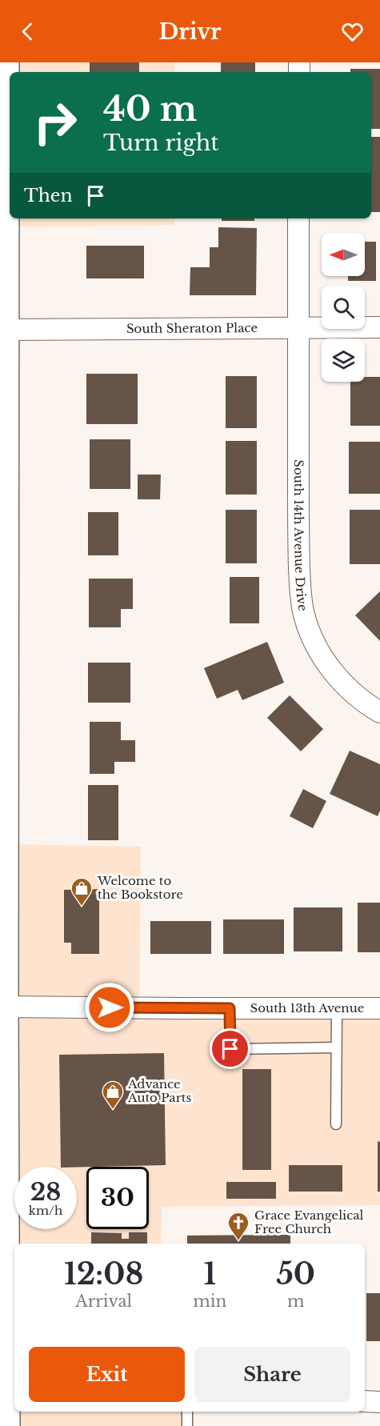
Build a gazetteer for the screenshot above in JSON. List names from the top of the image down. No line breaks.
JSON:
{"streets":{"street":["South Sheraton Place","South 14th Avenue Drive","South 13th Avenue"]},"crossings":[["South Sheraton Place","South 14th Avenue Drive"]],"places":{"shop":["Welcome to the Bookstore","Advance Auto Parts"],"church":["Grace Evangelical Free Church"]},"north":"left","page":{"header":"Drivr","turn":["40 m","Turn right"],"then":"Then","speed":"28 km/h","limit":"30","eta":["12:08","Arrival","1","min","50","m"],"buttons":["Exit","Share"]}}
